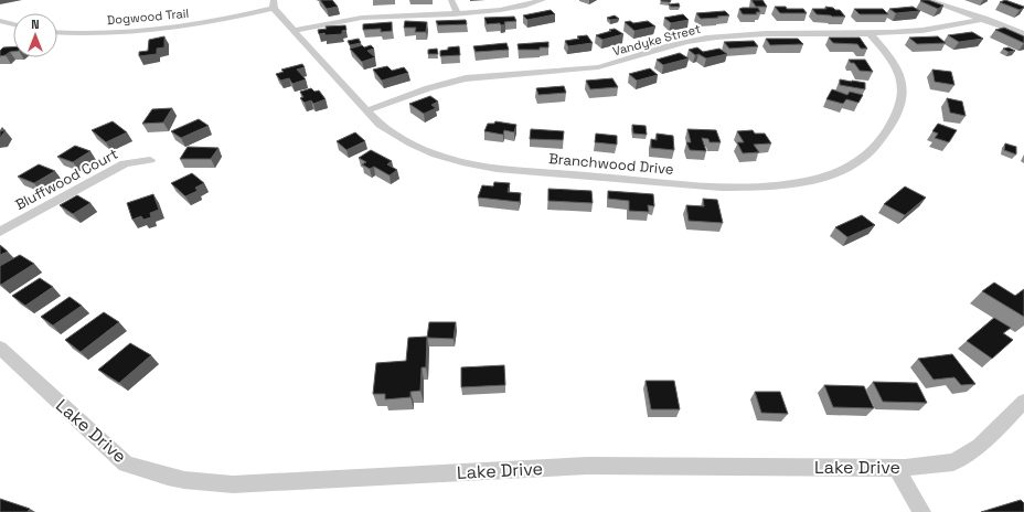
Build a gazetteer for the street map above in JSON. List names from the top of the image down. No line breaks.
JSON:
{"streets":{"street":["Dogwood Trail","Vandyke Street","Branchwood Drive","Bluffwood Court","Lake Drive"]},"crossings":[["Dogwood Trail","Branchwood Drive"],["Vandyke Street","Branchwood Drive"]],"north":"top"}
